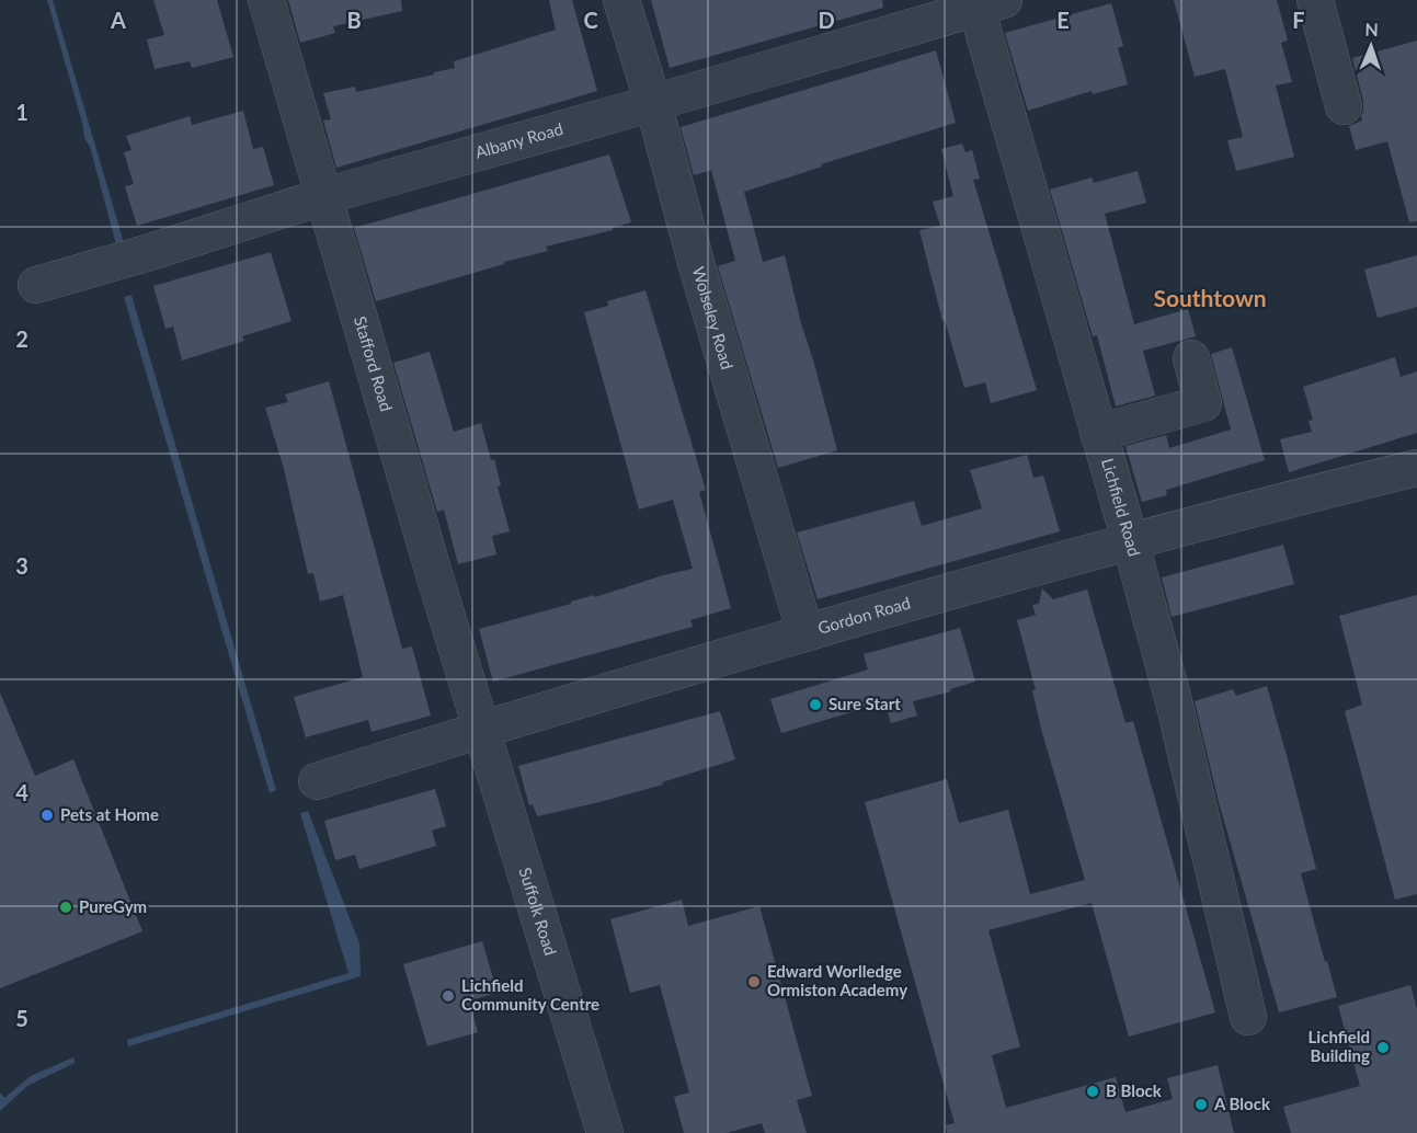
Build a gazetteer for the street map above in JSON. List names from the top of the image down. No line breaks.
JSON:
{"streets":{"street":["Albany Road","Wolseley Road","Stafford Road","Lichfield Road","Gordon Road","Suffolk Road"]},"crossings":[["Albany Road","Wolseley Road"],["Albany Road","Stafford Road"],["Albany Road","Lichfield Road"],["Wolseley Road","Gordon Road"],["Stafford Road","Gordon Road"],["Stafford Road","Suffolk Road"],["Lichfield Road","Gordon Road"],["Gordon Road","Suffolk Road"]],"districts":["Southtown"],"places":["Sure Start","Pets at Home","PureGym","Edward Worlledge Ormiston Academy","Lichfield Community Centre","Lichfield Building","B Block","A Block"],"north":"top","grid":{"columns":["A","B","C","D","E","F"],"rows":["1","2","3","4","5"]}}
